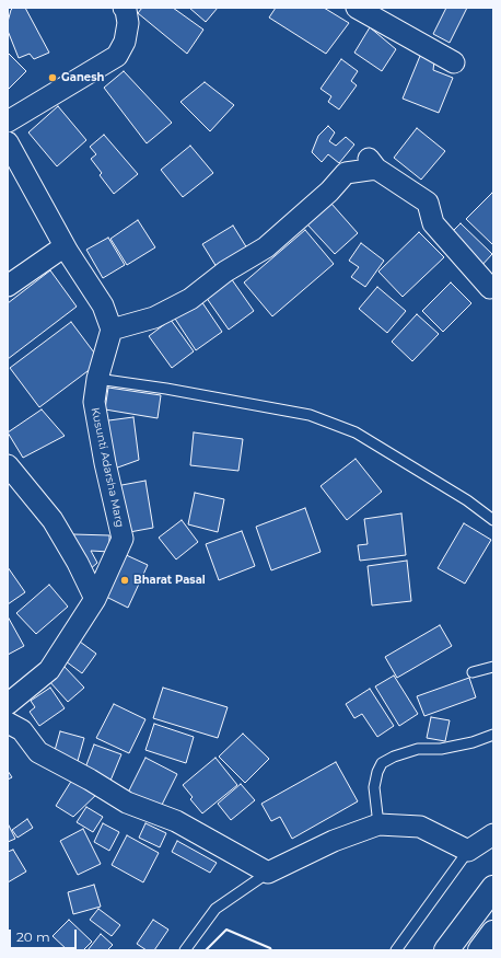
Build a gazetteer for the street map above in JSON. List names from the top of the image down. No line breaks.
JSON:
{"streets":{"street":["Kusunti Adarsha Marg"]},"places":["Ganesh","Bharat Pasal"],"scale_bar":"20 m"}
